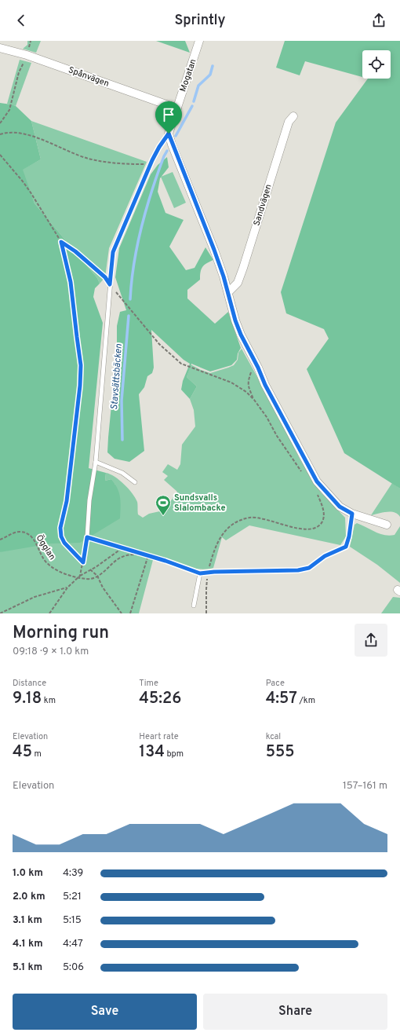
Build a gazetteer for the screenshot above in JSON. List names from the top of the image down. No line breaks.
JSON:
{"streets":{"street":["Mogatan","Spånvägen","Sandvägen"],"path":["Ögglan"]},"crossings":[["Mogatan","Spånvägen"]],"water":["Stavsättsbäcken"],"places":{"sports":["Sundsvalls Slalombacke"]},"page":{"header":"Sprintly","heading":["Morning run","09:18 · 9 × 1.0 km"],"stats":[["Distance","9.18 km"],["Time","45:26"],["Pace","4:57 /km"],["Elevation","45 m"],["Heart rate","134 bpm"],["kcal","555"]],"chart":["Elevation","157–161 m"],"list":[{"name":"1.0 km","note":"4:39"},{"name":"2.0 km","note":"5:21"},{"name":"3.1 km","note":"5:15"},{"name":"4.1 km","note":"4:47"},{"name":"5.1 km","note":"5:06"}],"buttons":["Save","Share"]}}
